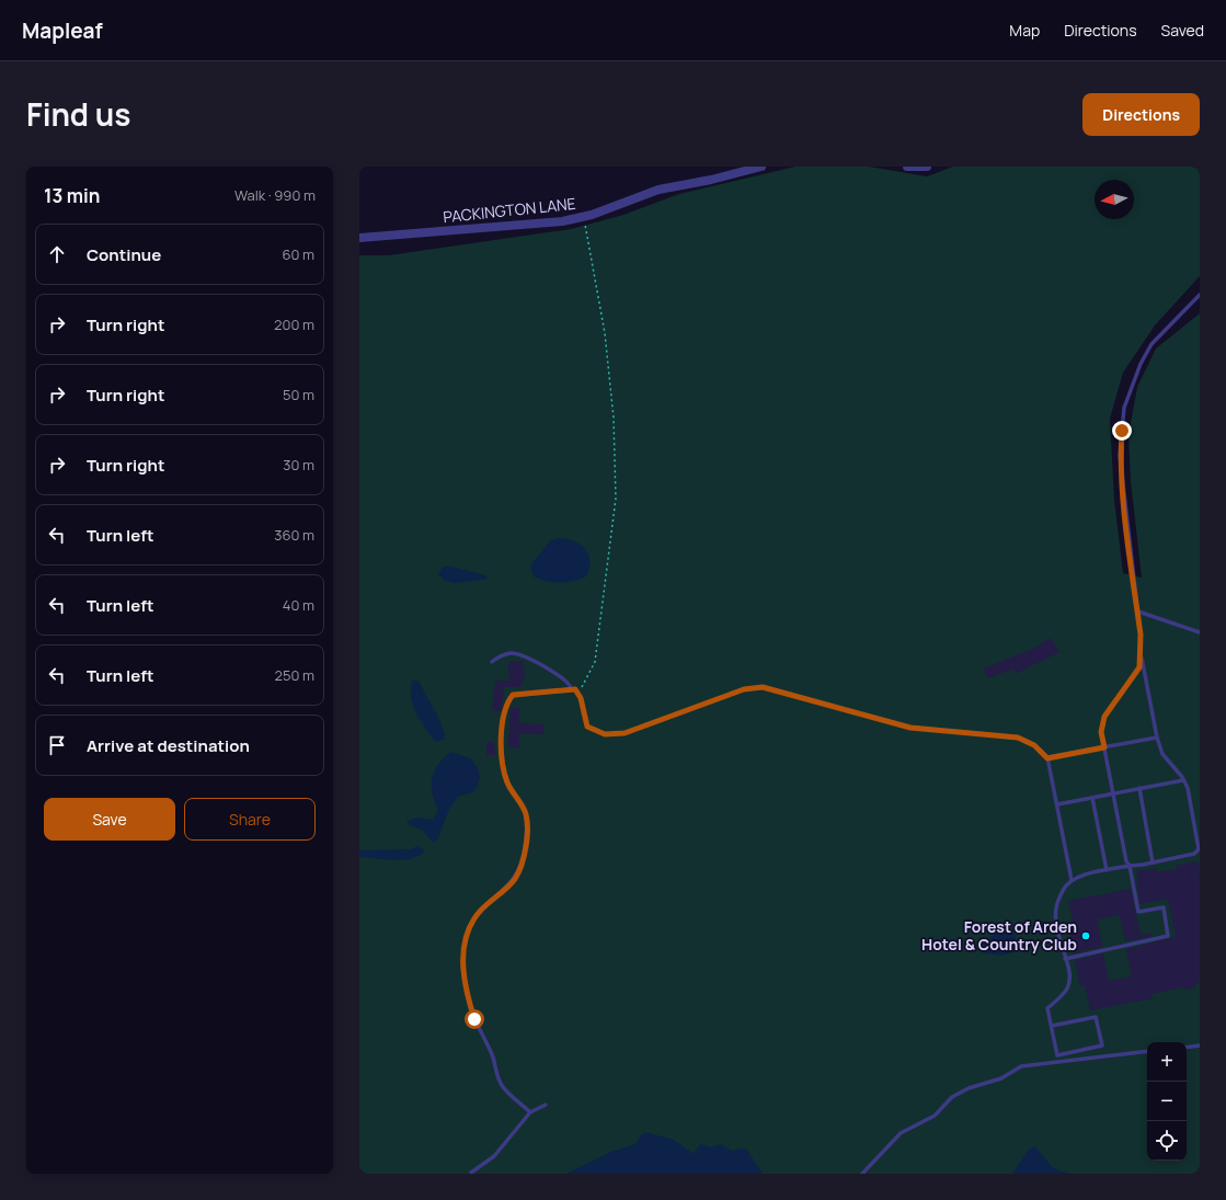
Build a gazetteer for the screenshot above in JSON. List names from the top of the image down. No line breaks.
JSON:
{"streets":{"street":["PACKINGTON LANE"]},"places":["Forest of Arden Hotel & Country Club"],"north":"left","page":{"header":"Mapleaf","nav":["Map","Directions","Saved"],"title":"Find us","buttons":["Directions",["Save","Share"]],"heading":["13 min","Walk · 990 m"],"list":[["Continue","60 m"],["Turn right","200 m"],["Turn right","50 m"],["Turn right","30 m"],["Turn left","360 m"],["Turn left","40 m"],["Turn left","250 m"],"Arrive at destination"],"map_buttons":["+","−"]}}
